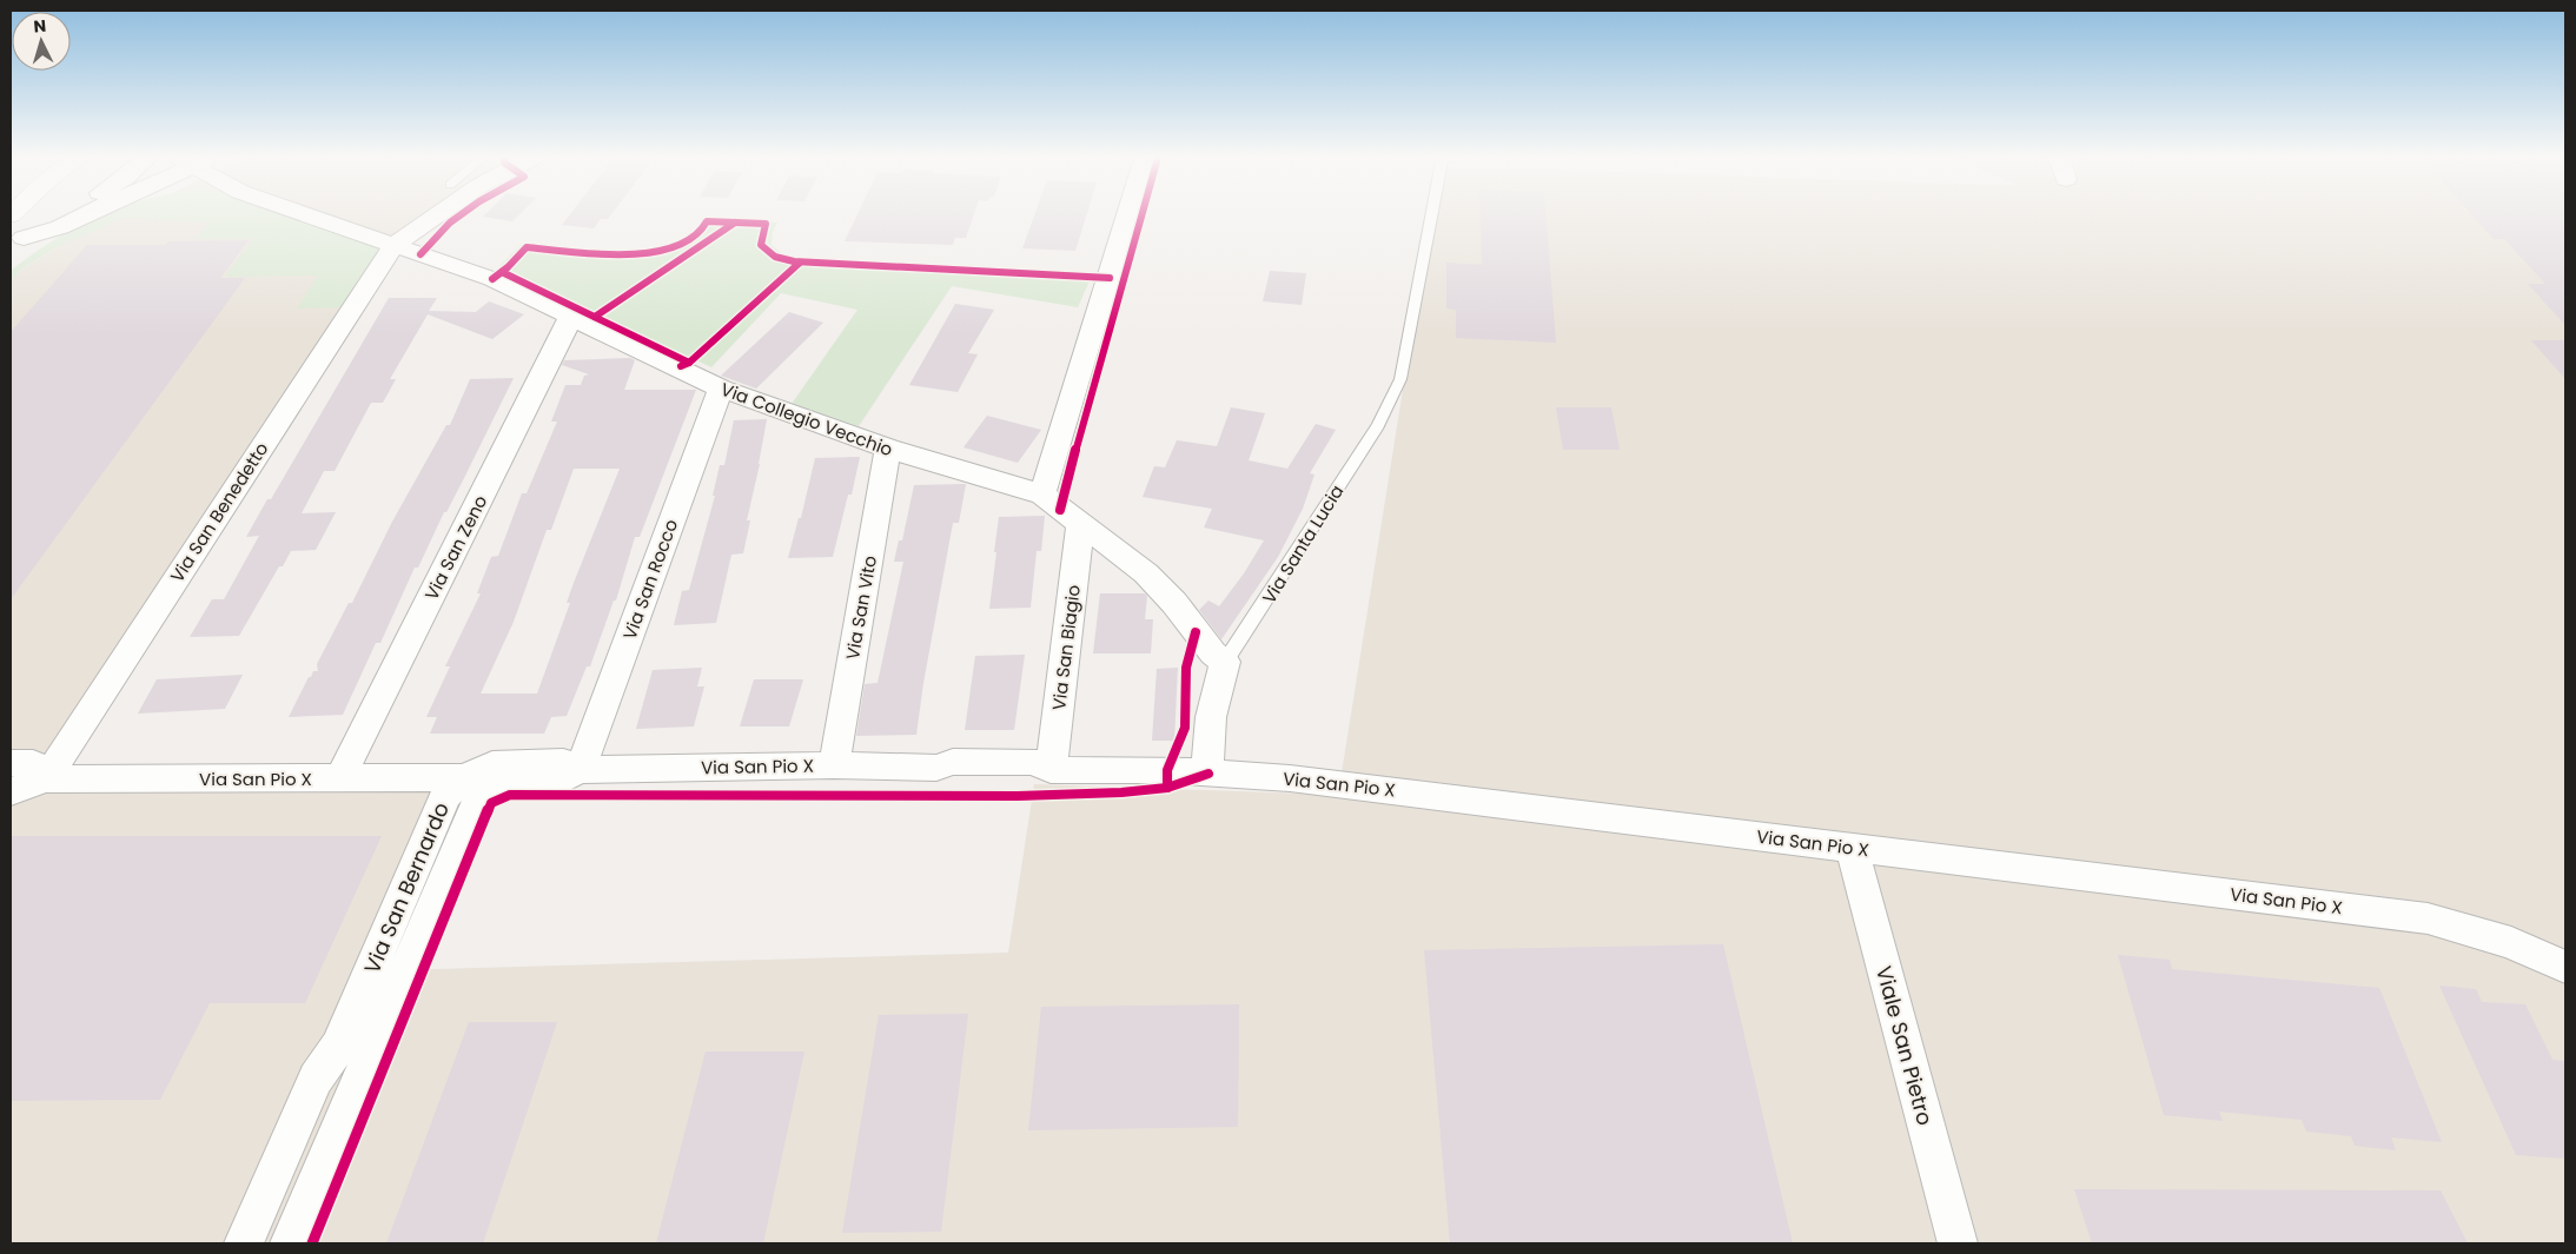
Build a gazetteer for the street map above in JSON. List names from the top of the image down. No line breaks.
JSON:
{"streets":{"street":["Via Collegio Vecchio","Via San Benedetto","Via San Zeno","Via San Rocco","Via San Vito","Via San Biagio","Via San Pio X","Via San Bernardo","Viale San Pietro"],"lane":["Via Santa Lucia"]},"crossings":[["Via Collegio Vecchio","Via San Benedetto"],["Via Collegio Vecchio","Via Santa Lucia"],["Via Collegio Vecchio","Via San Zeno"],["Via Collegio Vecchio","Via San Rocco"],["Via Collegio Vecchio","Via San Vito"],["Via Collegio Vecchio","Via San Biagio"],["Via San Benedetto","Via San Pio X"],["Via San Zeno","Via San Pio X"],["Via San Rocco","Via San Pio X"],["Via San Vito","Via San Pio X"],["Via San Biagio","Via San Pio X"],["Via San Pio X","Via San Bernardo"],["Via San Pio X","Viale San Pietro"]],"north":"top"}
